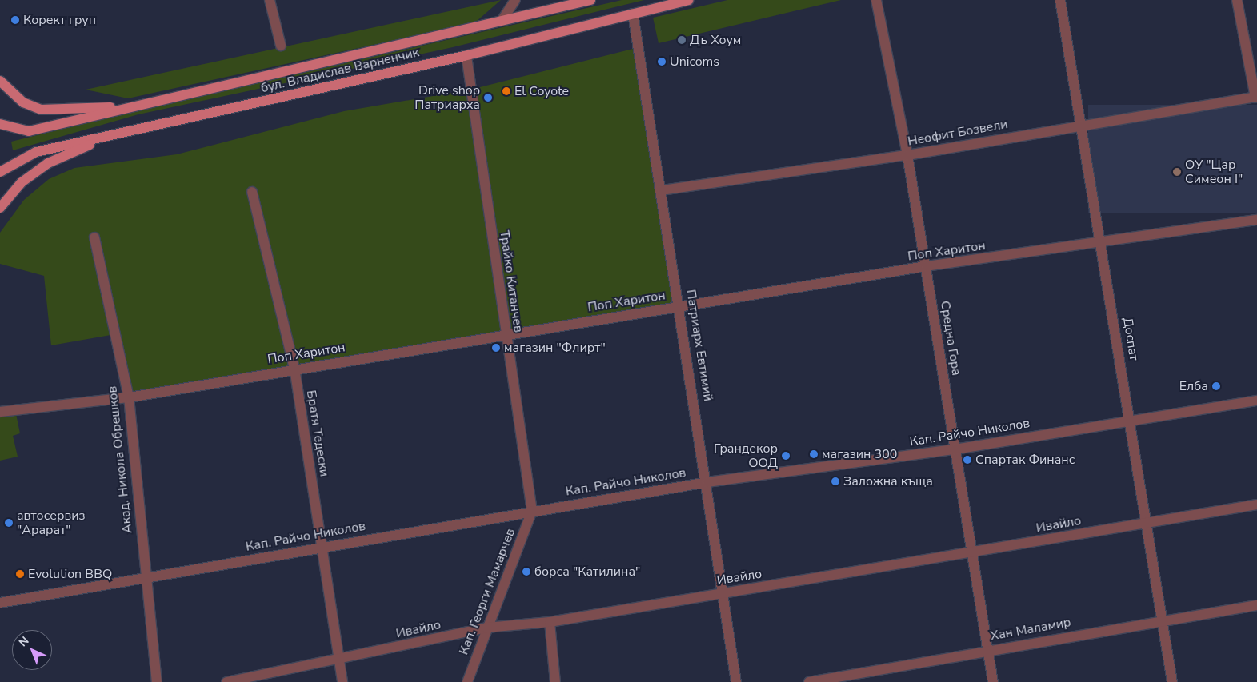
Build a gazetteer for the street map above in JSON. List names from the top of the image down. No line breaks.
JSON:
{"streets":{"main road":["бул. Владислав Варненчик"],"street":["Неофит Бозвели","Поп Харитон","Трайко Китанчев","Средна Гора","Доспат","Патриарх Евтимий","Кап. Райчо Николов","Братя Тедески","Акад. Никола Обрешков","Ивайло","Кап. Георги Мамарчев","Хан Маламир"]},"crossings":[["бул. Владислав Варненчик","Трайко Китанчев"],["бул. Владислав Варненчик","Патриарх Евтимий"],["Неофит Бозвели","Средна Гора"],["Неофит Бозвели","Доспат"],["Неофит Бозвели","Патриарх Евтимий"],["Поп Харитон","Трайко Китанчев"],["Поп Харитон","Средна Гора"],["Поп Харитон","Доспат"],["Поп Харитон","Патриарх Евтимий"],["Поп Харитон","Братя Тедески"],["Поп Харитон","Акад. Никола Обрешков"],["Трайко Китанчев","Кап. Райчо Николов"],["Трайко Китанчев","Кап. Георги Мамарчев"],["Средна Гора","Кап. Райчо Николов"],["Средна Гора","Ивайло"],["Средна Гора","Хан Маламир"],["Доспат","Кап. Райчо Николов"],["Доспат","Ивайло"],["Доспат","Хан Маламир"],["Патриарх Евтимий","Кап. Райчо Николов"],["Патриарх Евтимий","Ивайло"],["Кап. Райчо Николов","Братя Тедески"],["Кап. Райчо Николов","Акад. Никола Обрешков"],["Кап. Райчо Николов","Кап. Георги Мамарчев"],["Братя Тедески","Ивайло"],["Ивайло","Кап. Георги Мамарчев"]],"places":["Корект груп","Дъ Хоум","Unicoms","El Coyote","Drive shop Патриарха","ОУ \"Цар Симеон I\"","магазин \"Флирт\"","Елба","магазин 300","Грандекор ООД","Спартак Финанс","Заложна къща","автосервиз \"Арарат\"","борса \"Катилина\"","Evolution BBQ"],"north":"top left"}
